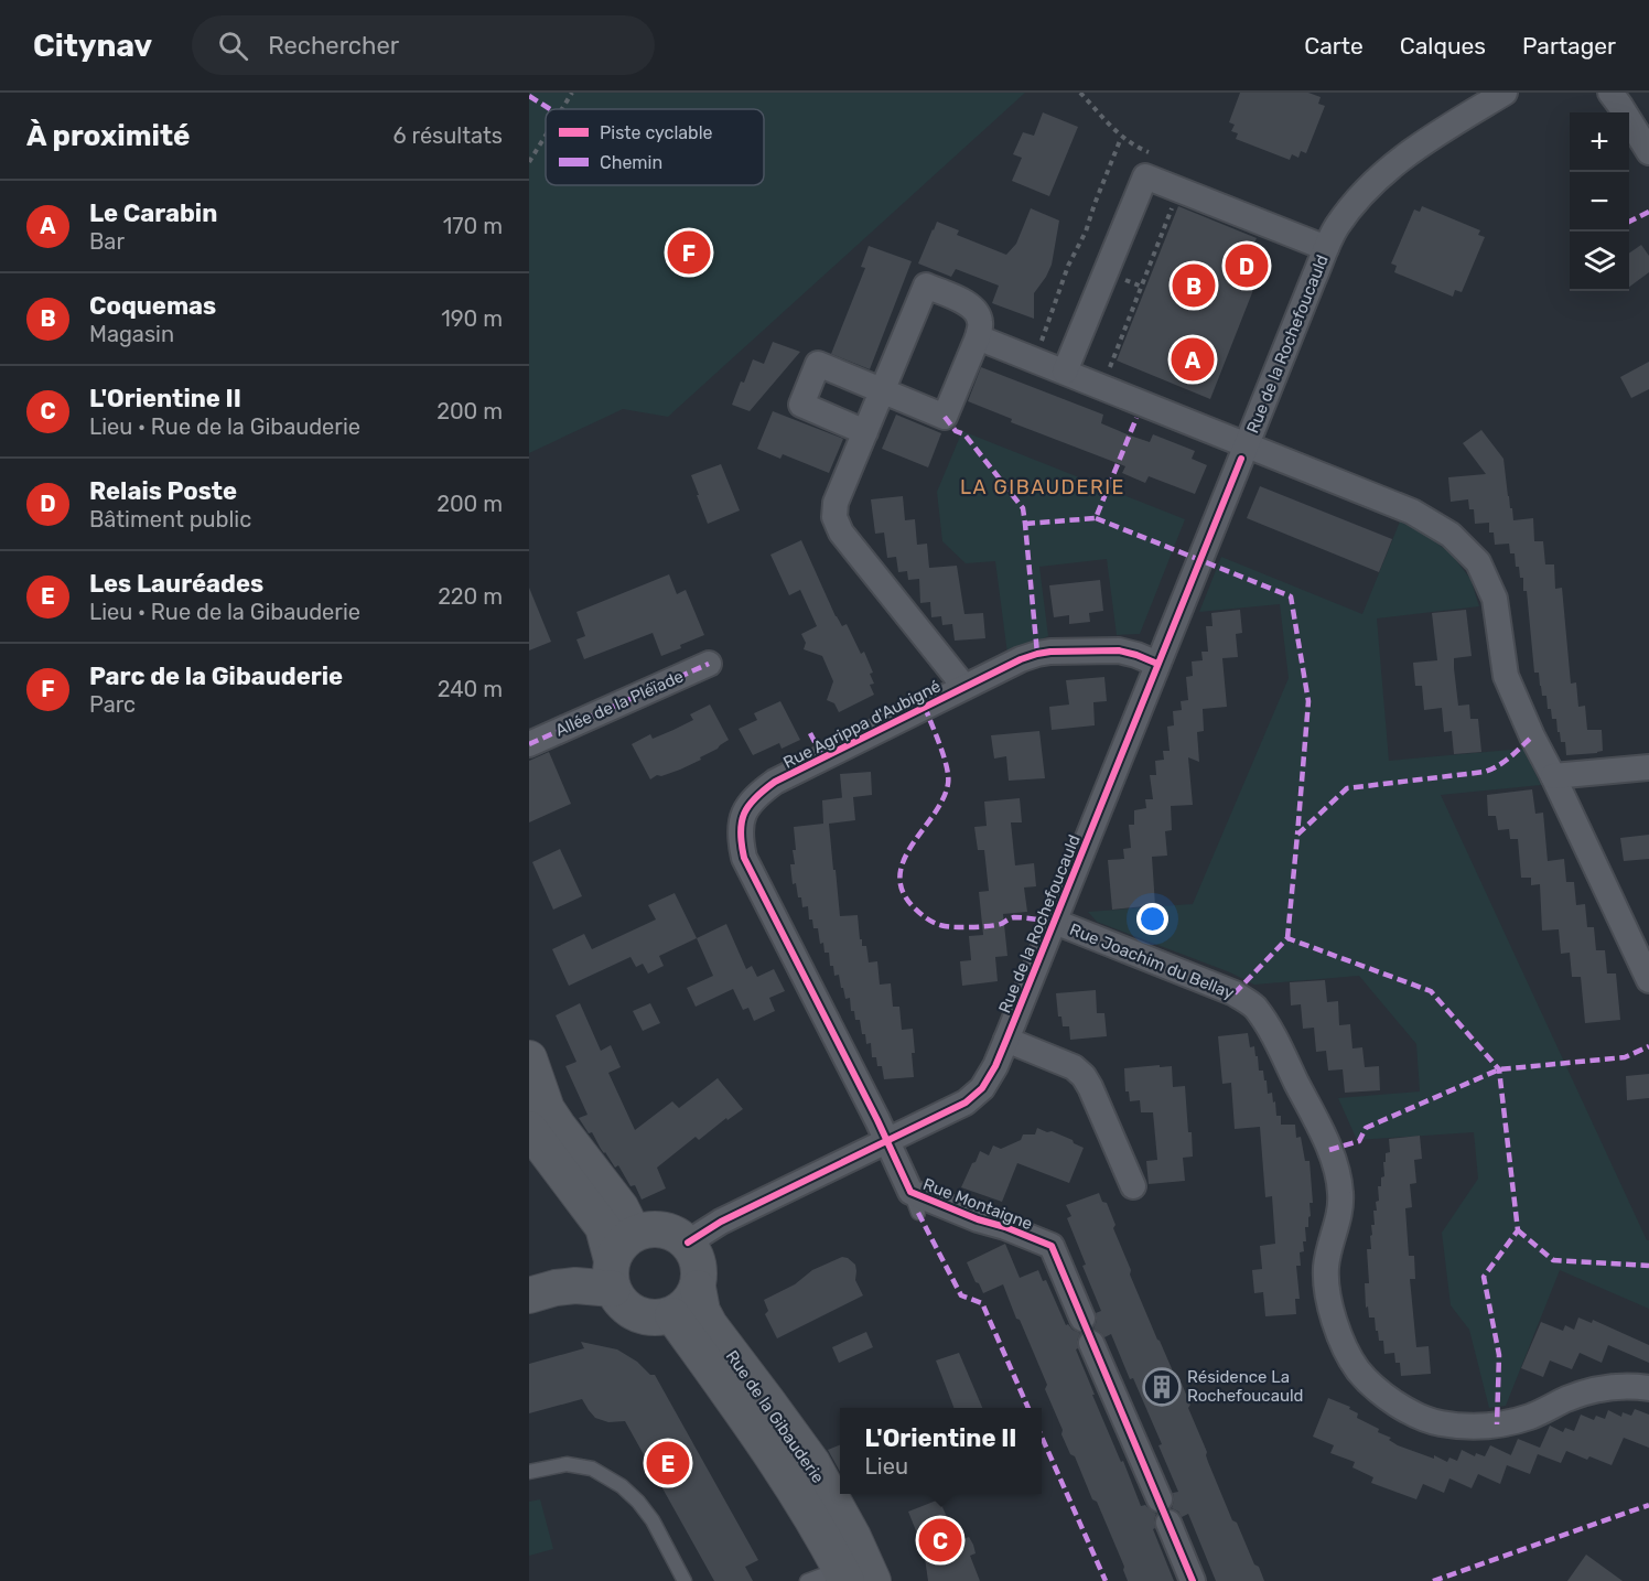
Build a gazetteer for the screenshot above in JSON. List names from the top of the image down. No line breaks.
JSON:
{"streets":{"street":["Rue de la Rochefoucauld","Allée de la Pléïade","Rue Agrippa d'Aubigné","Rue Joachim du Bellay","Rue Montaigne","Rue de la Gibauderie"]},"crossings":[["Rue de la Rochefoucauld","Rue Agrippa d'Aubigné"],["Rue de la Rochefoucauld","Rue Joachim du Bellay"],["Rue de la Rochefoucauld","Rue Montaigne"],["Rue de la Rochefoucauld","Rue de la Gibauderie"],["Rue Agrippa d'Aubigné","Rue Montaigne"]],"districts":["LA GIBAUDERIE"],"places":{"building":["Résidence La Rochefoucauld"]},"legend":["Piste cyclable","Chemin"],"page":{"header":"Citynav","search":"Rechercher","nav":["Carte","Calques","Partager"],"heading":["À proximité","6 résultats"],"map_buttons":["+","−"],"list":[{"mark":"A","name":"Le Carabin","note":"Bar","value":"170 m"},{"mark":"B","name":"Coquemas","note":"Magasin","value":"190 m"},{"mark":"C","name":"L'Orientine II","note":"Lieu · Rue de la Gibauderie","value":"200 m"},{"mark":"D","name":"Relais Poste","note":"Bâtiment public","value":"200 m"},{"mark":"E","name":"Les Lauréades","note":"Lieu · Rue de la Gibauderie","value":"220 m"},{"mark":"F","name":"Parc de la Gibauderie","note":"Parc","value":"240 m"}],"pins":["F","D","B","A","E","C"],"popup":["L'Orientine II","Lieu"]}}
